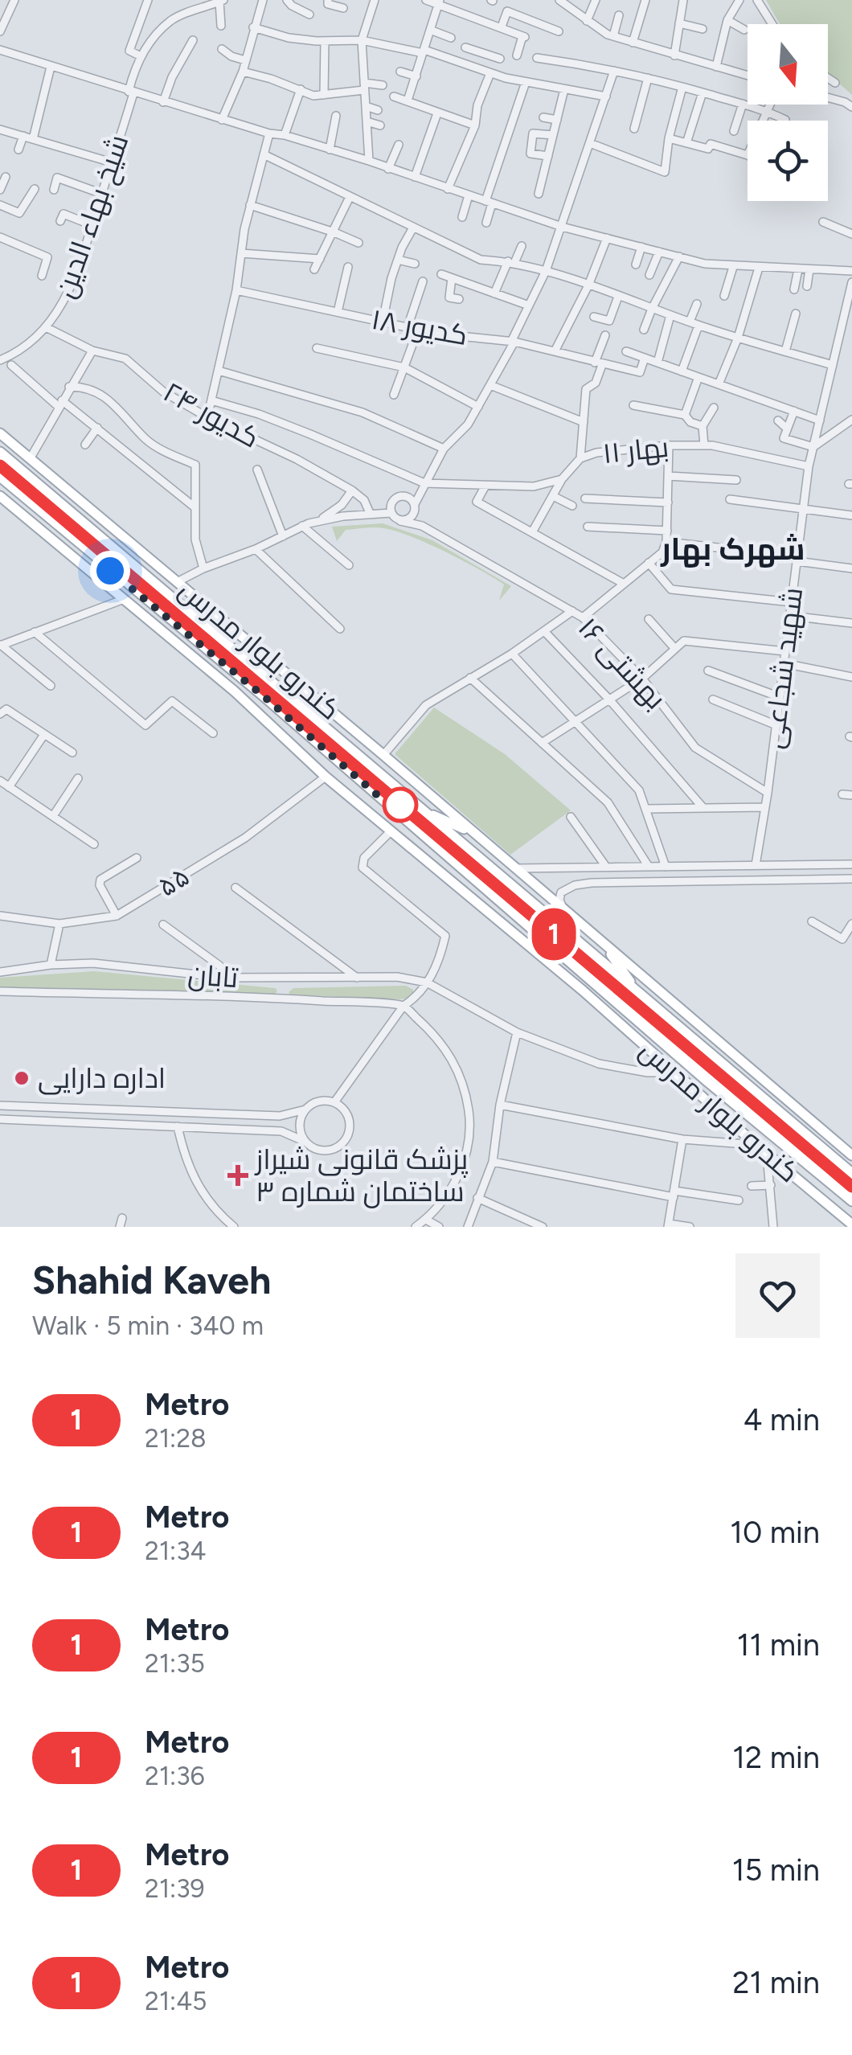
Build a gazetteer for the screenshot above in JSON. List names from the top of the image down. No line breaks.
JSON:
{"streets":{"main road":["کندرو بلوار مدرس"],"street":["شیخ بهاء الدین","کدیور ۱۸","کدیور ۲۴","بهار ۱۱","۱۶ بهشتی","شهید شجاعی","۵۵","تابان"]},"crossings":[["شیخ بهاء الدین","کدیور ۲۴"],["بهار ۱۱","شهید شجاعی"],["کندرو بلوار مدرس","۵۵"],["۱۶ بهشتی","شهید شجاعی"]],"districts":["شهرک بهار"],"places":{"other":["اداره دارایی"],"health":["پزشک قانونی شیراز ساختمان شماره ٣"]},"lines":["metro line 1"],"north":"bottom","page":{"on_map":"1","heading":["Shahid Kaveh","Walk · 5 min · 340 m"],"list":[{"mark":"1","name":"Metro","note":"21:28","value":"4 min"},{"mark":"1","name":"Metro","note":"21:34","value":"10 min"},{"mark":"1","name":"Metro","note":"21:35","value":"11 min"},{"mark":"1","name":"Metro","note":"21:36","value":"12 min"},{"mark":"1","name":"Metro","note":"21:39","value":"15 min"},{"mark":"1","name":"Metro","note":"21:45","value":"21 min"}]}}
